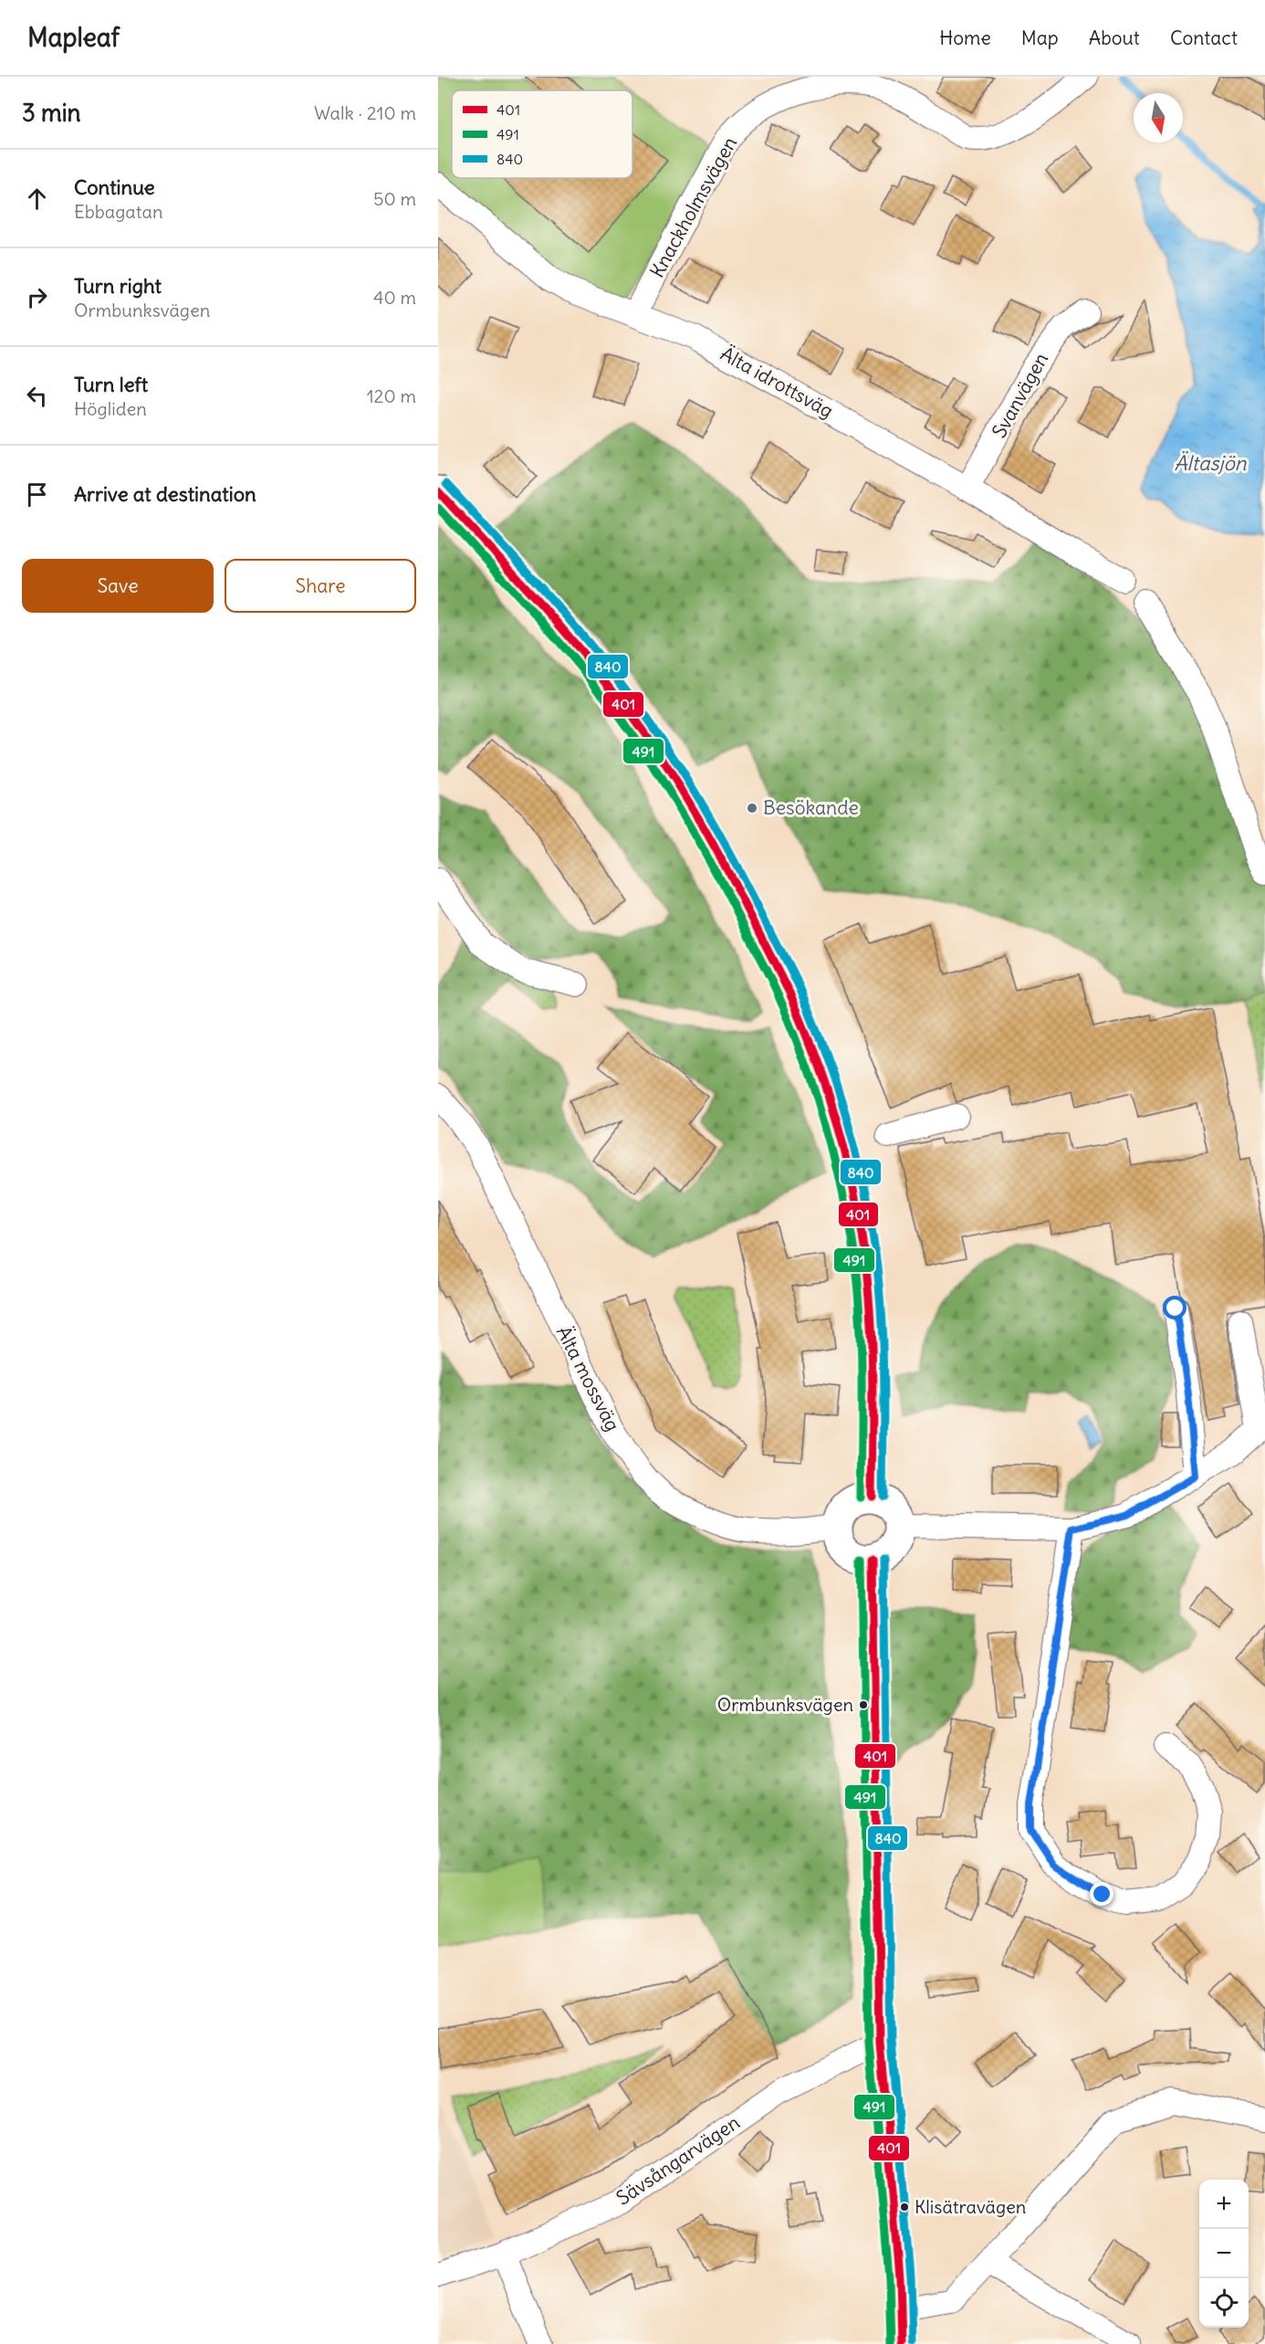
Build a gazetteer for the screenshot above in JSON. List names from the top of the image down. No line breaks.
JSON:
{"streets":{"street":["Knackholmsvägen","Älta idrottsväg","Svanvägen","Älta mossväg","Sävsångarvägen"]},"crossings":[["Knackholmsvägen","Älta idrottsväg"],["Älta idrottsväg","Svanvägen"]],"water":["Ältasjön"],"places":["Besökande","Ormbunksvägen","Klisätravägen"],"lines":["transit line 840","transit line 401","transit line 491"],"legend":["401","491","840"],"north":"bottom","page":{"header":"Mapleaf","nav":["Home","Map","About","Contact"],"heading":["3 min","Walk · 210 m"],"list":[["Continue","Ebbagatan","50 m"],["Turn right","Ormbunksvägen","40 m"],["Turn left","Högliden","120 m"],"Arrive at destination"],"buttons":["Save","Share"],"map_buttons":["+","−"]}}
